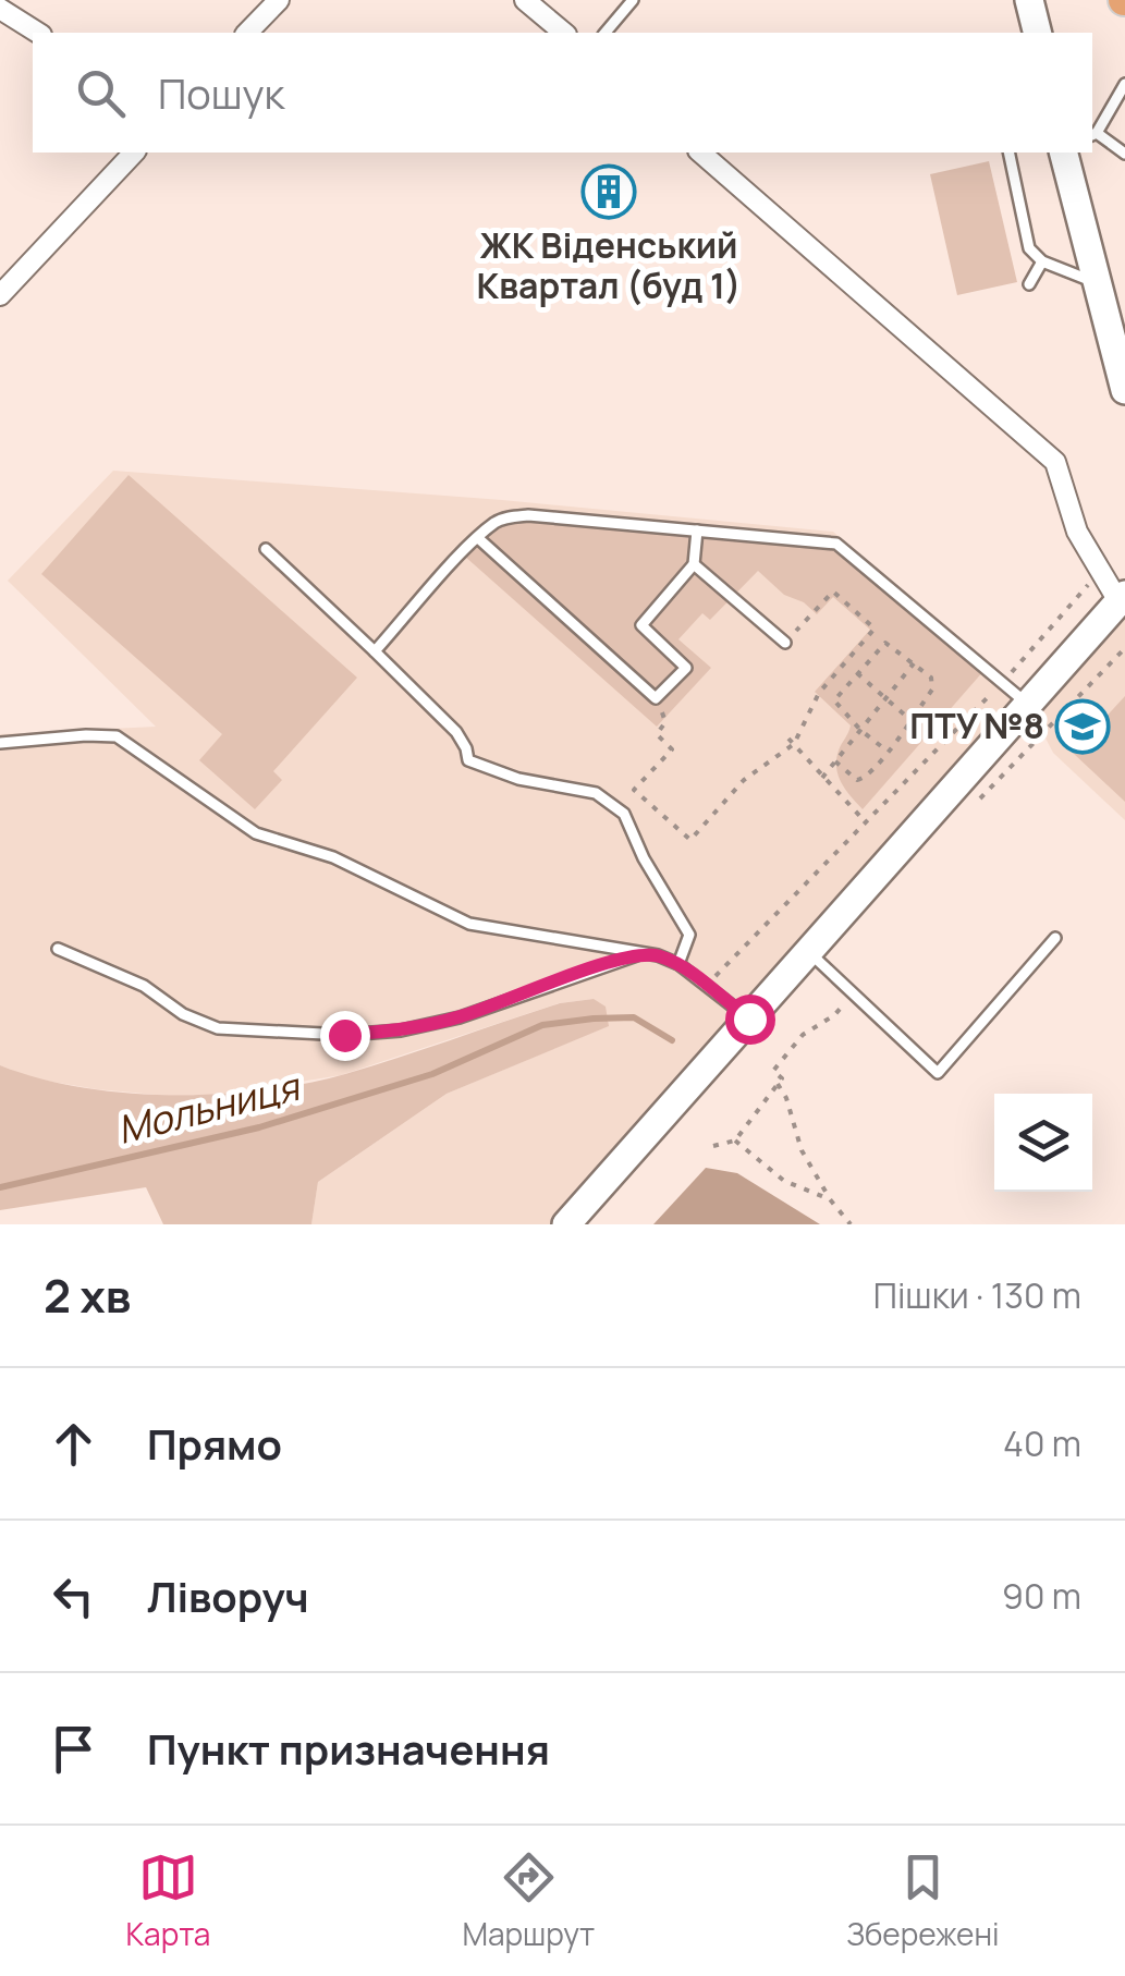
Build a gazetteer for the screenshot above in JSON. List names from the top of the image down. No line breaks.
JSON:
{"water":["Мольниця"],"places":{"building":["ЖК Віденський Квартал (буд 1)"],"school or university":["ПТУ №8"]},"page":{"search":"Пошук","heading":["2 хв","Пішки · 130 m"],"list":[["Прямо","40 m"],["Ліворуч","90 m"],"Пункт призначення"],"nav":["Карта","Маршрут","Збережені"]}}
